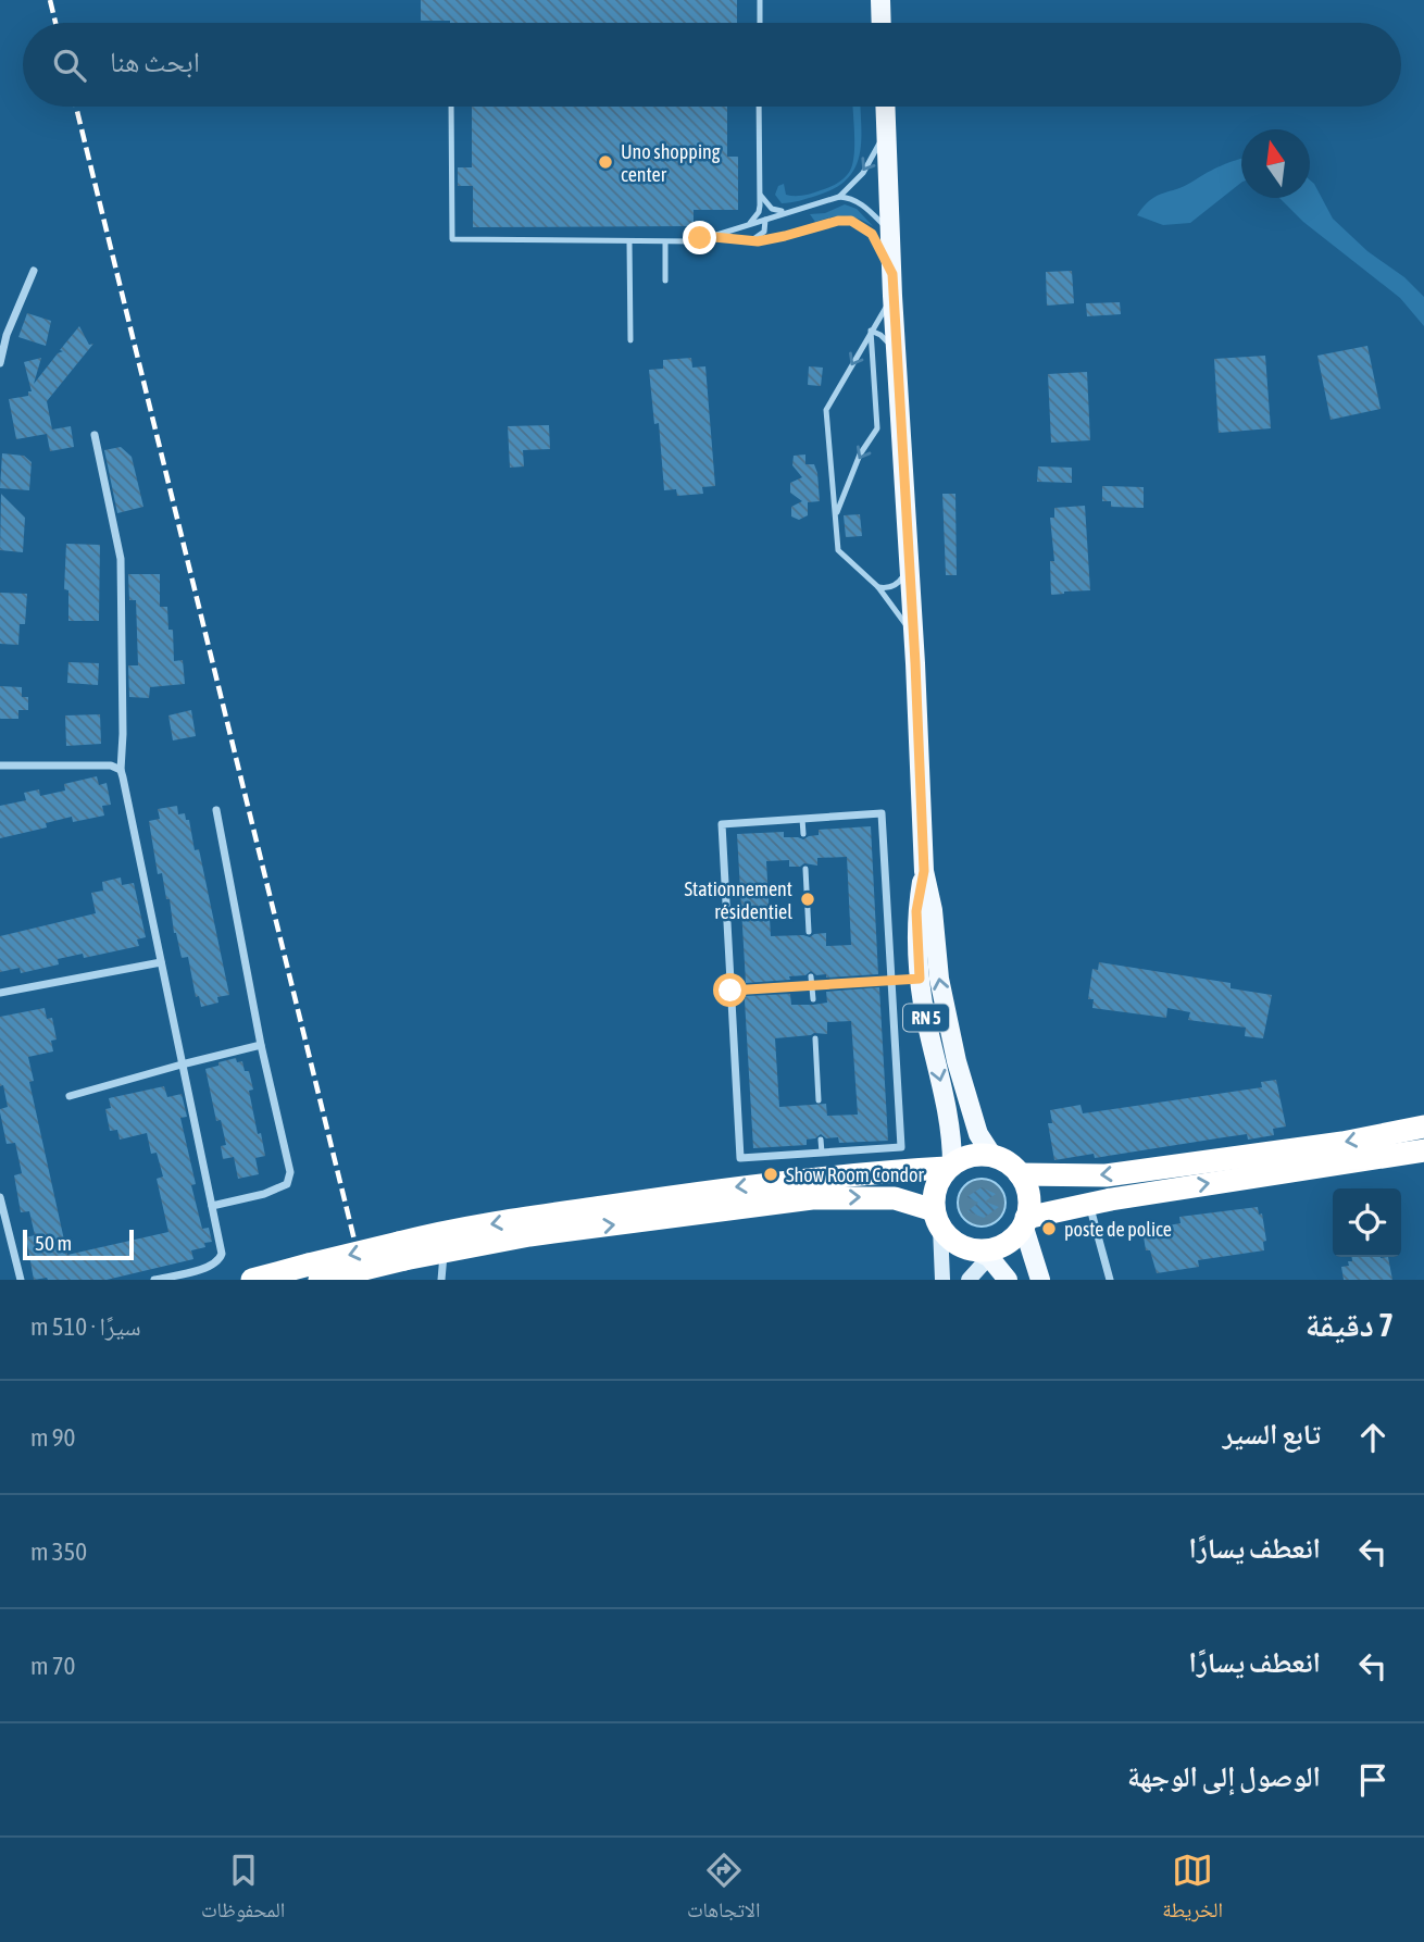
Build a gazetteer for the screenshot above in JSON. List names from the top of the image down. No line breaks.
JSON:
{"streets":{"main road":["RN 5"]},"places":["Uno shopping center","Stationnement résidentiel","Show Room Condor","poste de police"],"scale_bar":"50 m","north":"top","page":{"search":"ابحث هنا","scale":"50 m","heading":["7 دقيقة","سيرًا · 510 m"],"list":[["تابع السير","90 m"],["انعطف يسارًا","350 m"],["انعطف يسارًا","70 m"],"الوصول إلى الوجهة"],"nav":["الخريطة","الاتجاهات","المحفوظات"]}}
